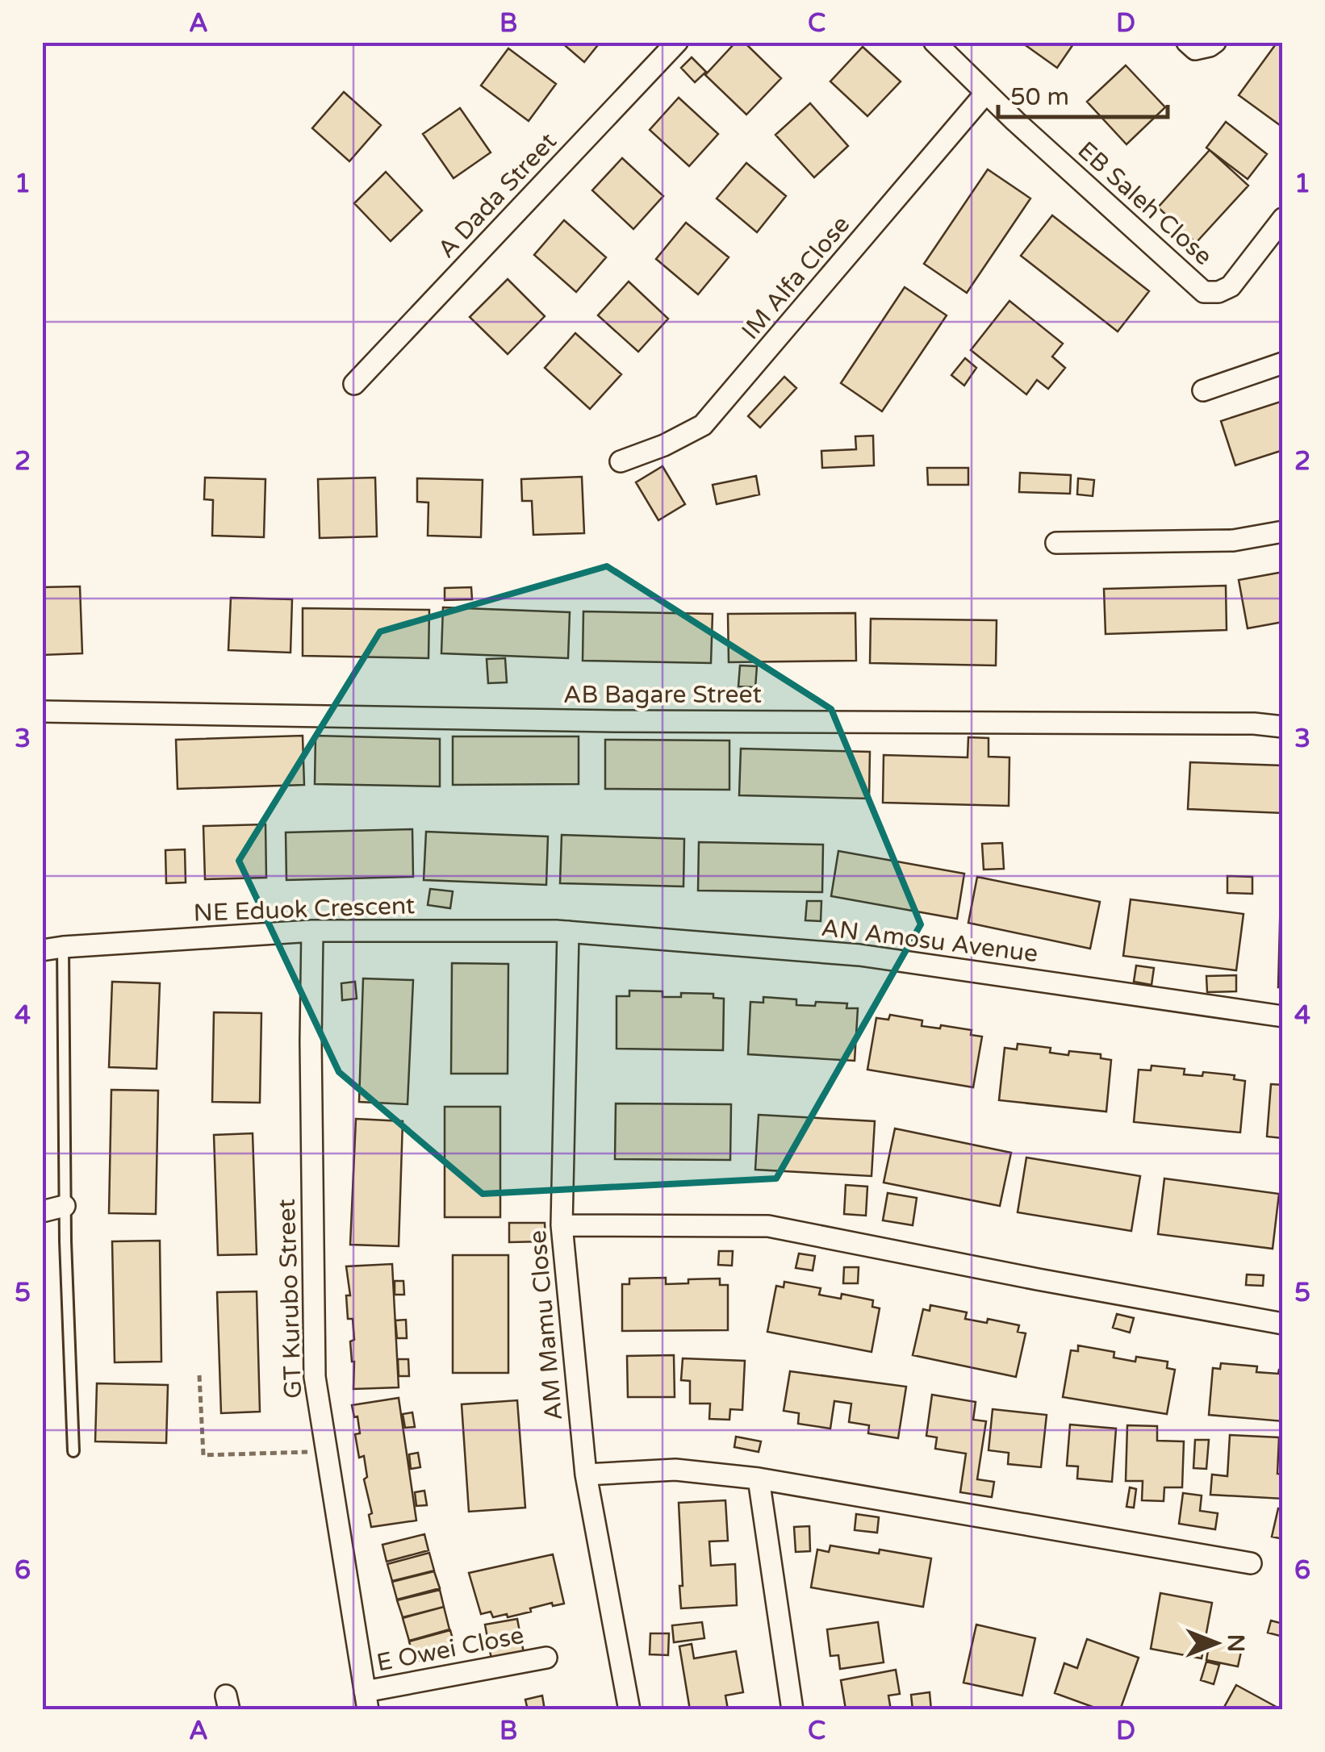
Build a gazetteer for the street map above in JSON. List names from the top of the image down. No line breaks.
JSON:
{"streets":{"street":["A Dada Street","EB Saleh Close","IM Alfa Close","AB Bagare Street","NE Eduok Crescent","AN Amosu Avenue","GT Kurubo Street","AM Mamu Close","E Owei Close"]},"crossings":[["EB Saleh Close","IM Alfa Close"],["NE Eduok Crescent","AN Amosu Avenue"],["NE Eduok Crescent","GT Kurubo Street"],["NE Eduok Crescent","AM Mamu Close"],["AN Amosu Avenue","AM Mamu Close"],["GT Kurubo Street","E Owei Close"]],"scale_bar":"50 m","north":"right","grid":{"columns":["A","B","C","D"],"rows":["1","2","3","4","5","6"]}}
